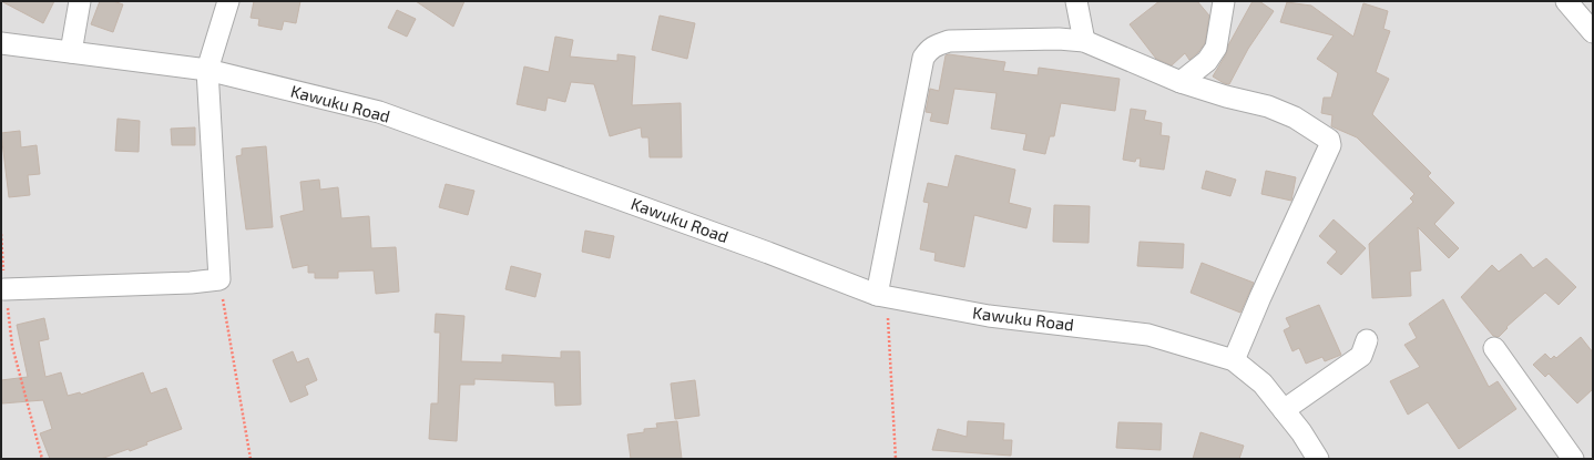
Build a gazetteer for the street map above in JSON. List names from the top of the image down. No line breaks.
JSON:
{"streets":{"street":["Kawuku Road"]}}
